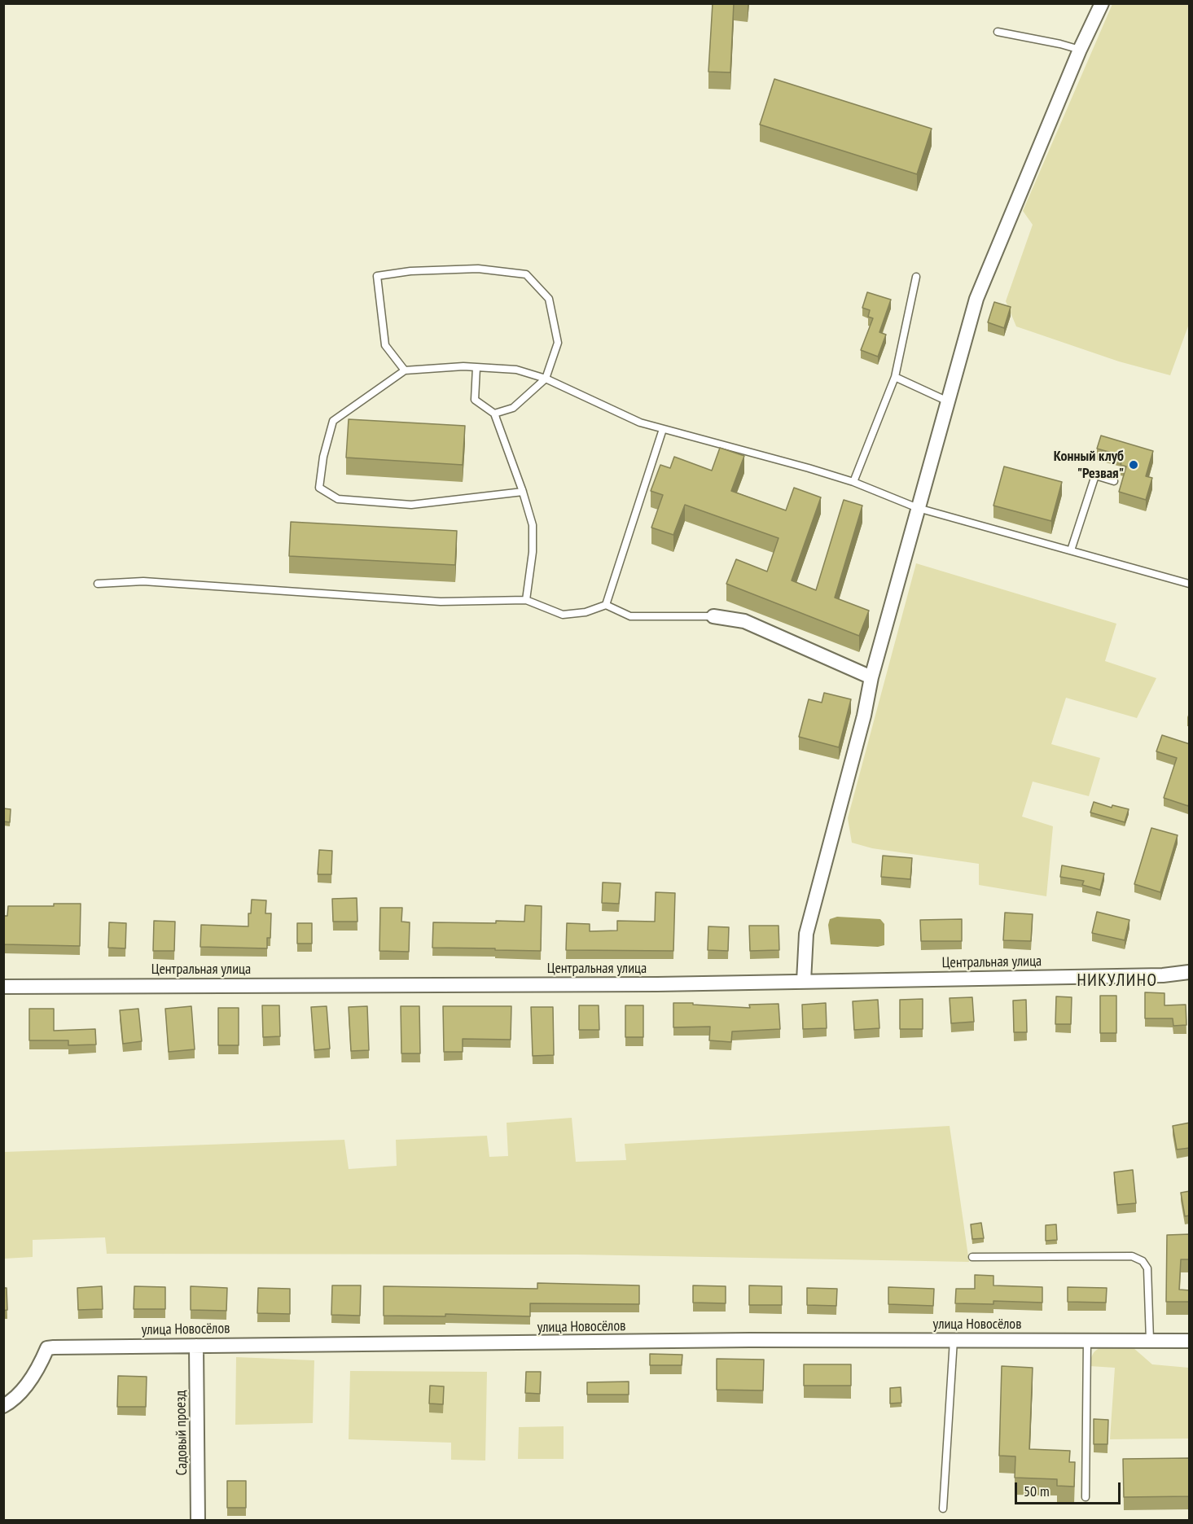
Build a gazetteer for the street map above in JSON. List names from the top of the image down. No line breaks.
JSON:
{"streets":{"street":["Центральная улица","улица Новосёлов","Садовый проезд"]},"crossings":[["улица Новосёлов","Садовый проезд"]],"districts":["НИКУЛИНО"],"places":["Конный клуб \"Резвая\""],"scale_bar":"50 m"}
